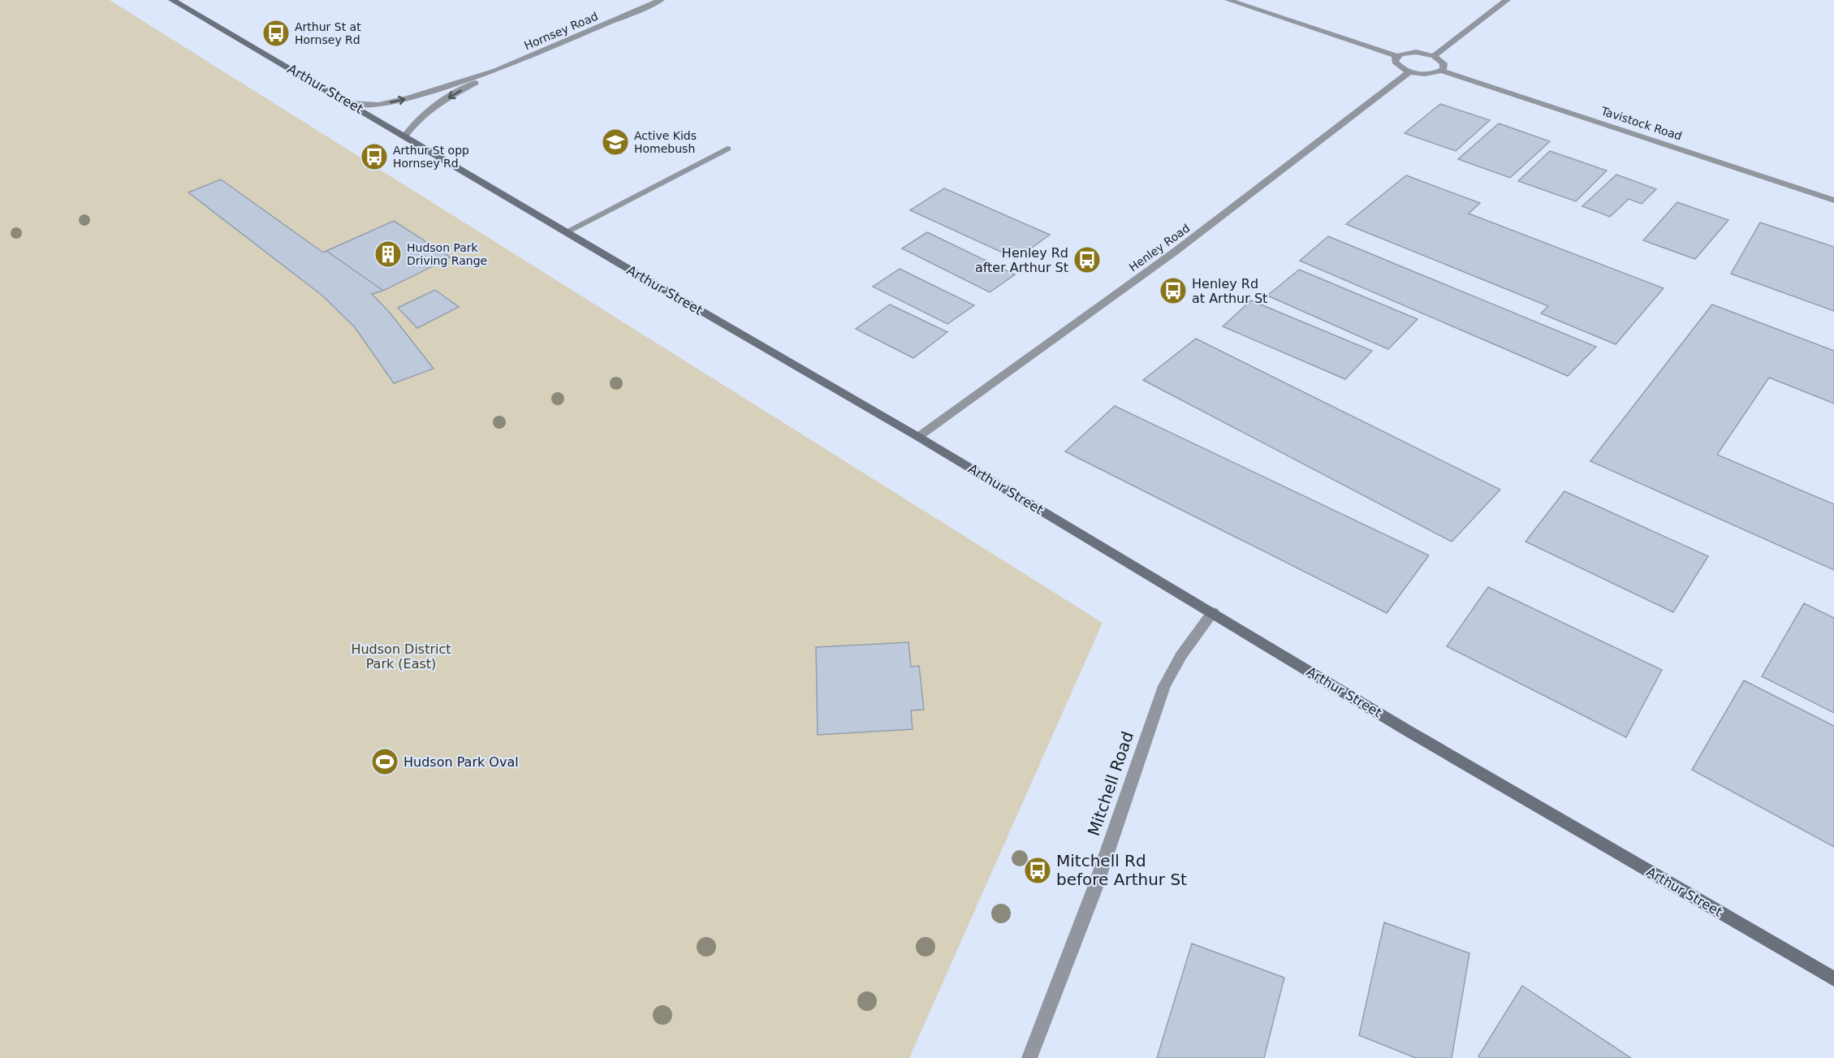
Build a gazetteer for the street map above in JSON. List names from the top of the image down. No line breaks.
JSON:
{"streets":{"main road":["Arthur Street"],"street":["Hornsey Road","Tavistock Road","Henley Road","Mitchell Road"]},"crossings":[["Hornsey Road","Arthur Street"],["Arthur Street","Henley Road"],["Arthur Street","Mitchell Road"]],"parks":["Hudson District Park (East)"],"places":{"bus stop":["Arthur St at Hornsey Rd","Arthur St opp Hornsey Rd","Henley Rd after Arthur St","Henley Rd at Arthur St","Mitchell Rd before Arthur St"],"school or university":["Active Kids Homebush"],"building":["Hudson Park Driving Range"],"sports":["Hudson Park Oval"]}}
